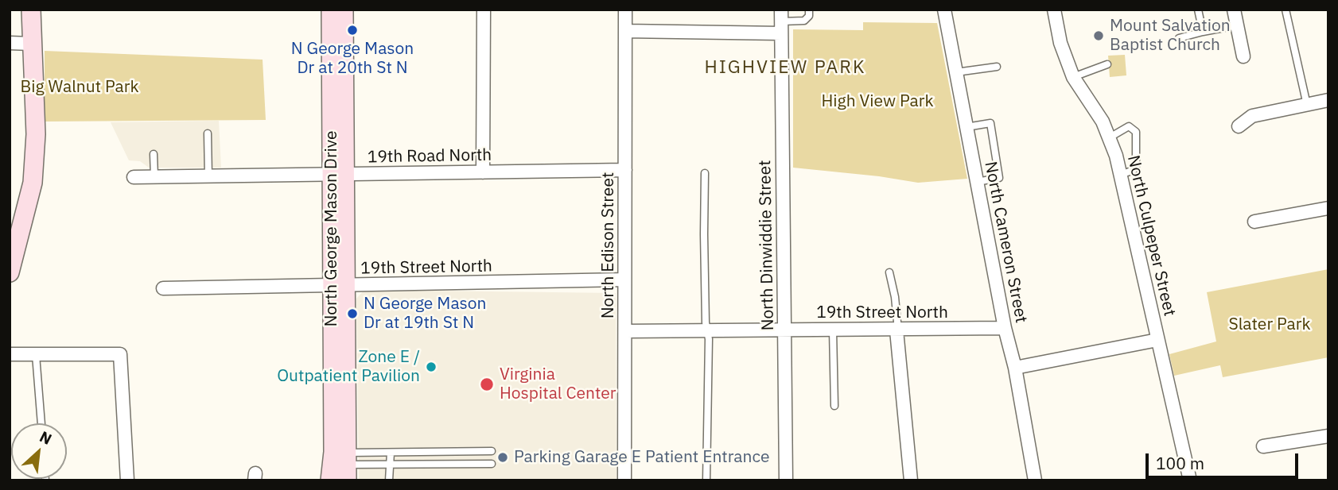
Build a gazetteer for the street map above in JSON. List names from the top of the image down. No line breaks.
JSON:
{"streets":{"main road":["North George Mason Drive"],"street":["19th Road North","North Culpeper Street","North Cameron Street","North Edison Street","North Dinwiddie Street","19th Street North"]},"crossings":[["19th Road North","North George Mason Drive"],["19th Road North","North Edison Street"],["North George Mason Drive","19th Street North"],["North Cameron Street","19th Street North"],["North Edison Street","19th Street North"],["North Dinwiddie Street","19th Street North"]],"districts":["HIGHVIEW PARK"],"parks":["Big Walnut Park","High View Park","Slater Park"],"places":["N George Mason Dr at 20th St N","Mount Salvation Baptist Church","N George Mason Dr at 19th St N","Zone E / Outpatient Pavilion","Virginia Hospital Center","Parking Garage E Patient Entrance"],"scale_bar":"100 m","north":"top right"}
